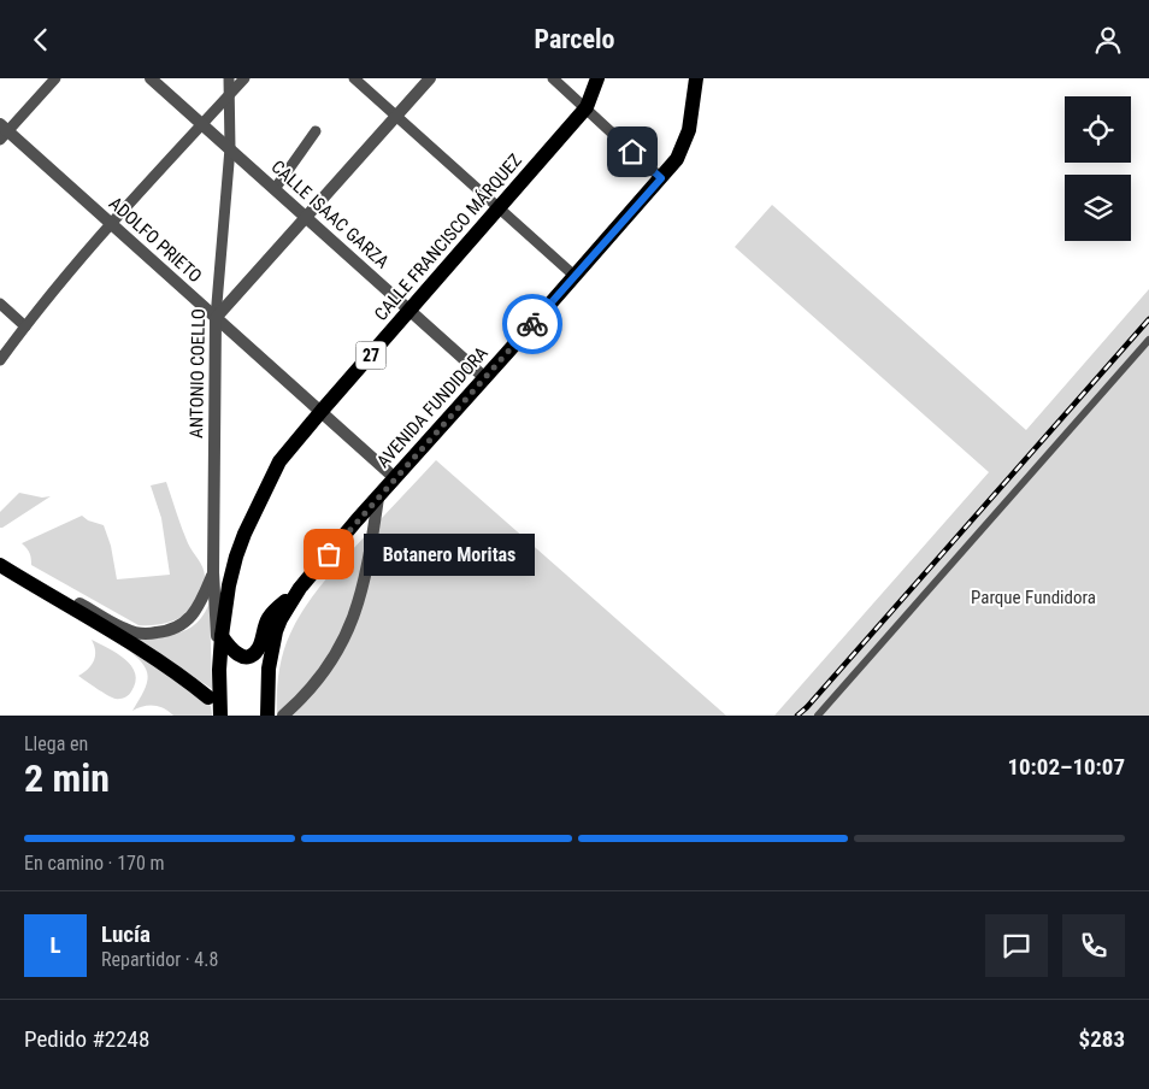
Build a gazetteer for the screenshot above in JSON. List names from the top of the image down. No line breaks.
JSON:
{"streets":{"main road":["CALLE FRANCISCO MÁRQUEZ","27","AVENIDA FUNDIDORA"],"street":["CALLE ISAAC GARZA","ADOLFO PRIETO","ANTONIO COELLO"]},"crossings":[["CALLE ISAAC GARZA","CALLE FRANCISCO MÁRQUEZ"],["CALLE ISAAC GARZA","ANTONIO COELLO"],["CALLE ISAAC GARZA","AVENIDA FUNDIDORA"],["CALLE FRANCISCO MÁRQUEZ","ADOLFO PRIETO"],["CALLE FRANCISCO MÁRQUEZ","ANTONIO COELLO"],["ADOLFO PRIETO","ANTONIO COELLO"],["ADOLFO PRIETO","AVENIDA FUNDIDORA"]],"parks":["Parque Fundidora"],"places":["Botanero Moritas"],"page":{"header":"Parcelo","bubble":"Botanero Moritas","heading":["2 min","Llega en","10:02–10:07"],"panel":["Lucía","Repartidor · 4.8","Pedido #2248","$283"],"bar":"En camino · 170 m","round":"L"}}
